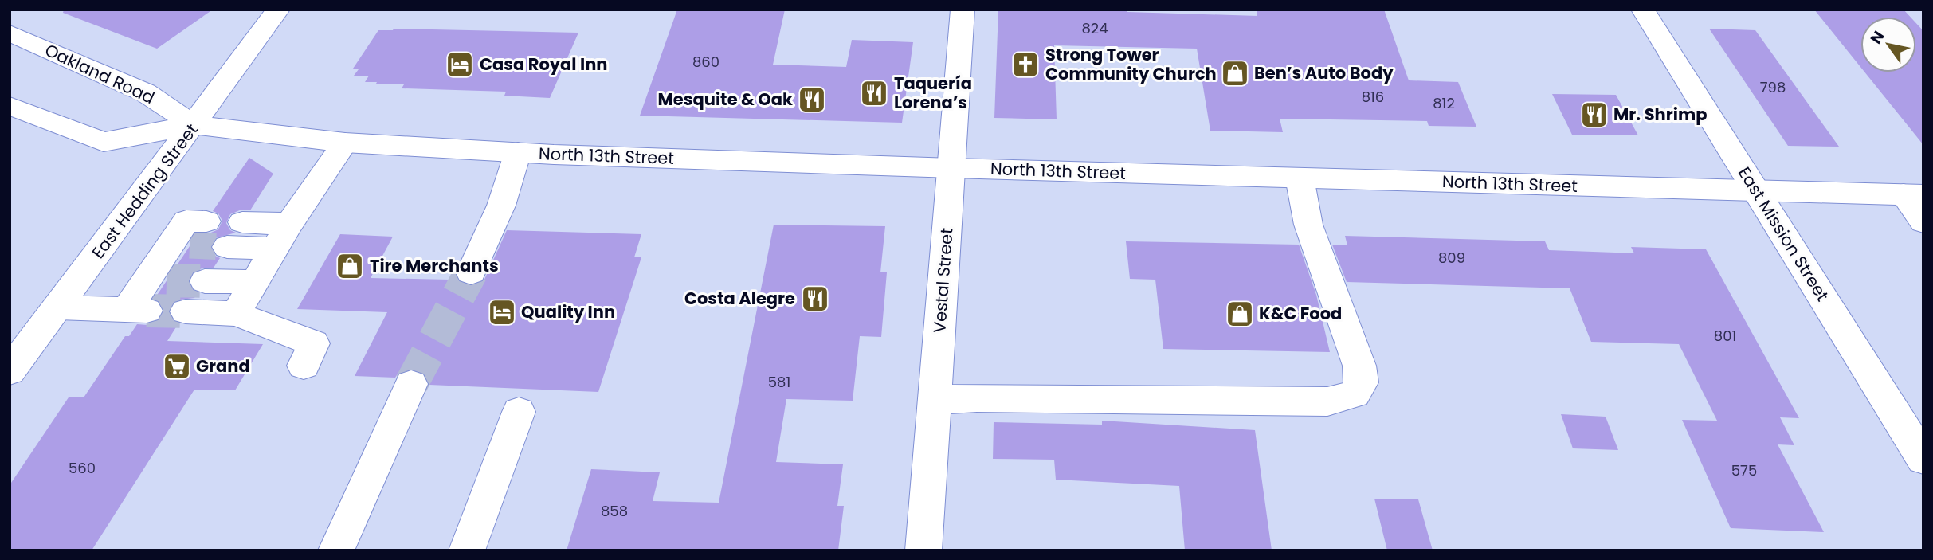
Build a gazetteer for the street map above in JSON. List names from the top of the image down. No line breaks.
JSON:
{"streets":{"main road":["Oakland Road","North 13th Street","East Hedding Street","East Mission Street","Vestal Street"]},"crossings":[["Oakland Road","North 13th Street"],["Oakland Road","East Hedding Street"],["North 13th Street","East Hedding Street"],["North 13th Street","East Mission Street"],["North 13th Street","Vestal Street"]],"places":{"hotel":["Casa Royal Inn","Quality Inn"],"church":["Strong Tower Community Church"],"shop":["Ben’s Auto Body","Tire Merchants","K&C Food"],"restaurant":["Taquería Lorena’s","Mesquite & Oak","Mr. Shrimp","Costa Alegre"],"supermarket":["Grand"]},"house_numbers":["824","860","798","816","812","809","801","581","560","575","858"],"north":"top left"}
